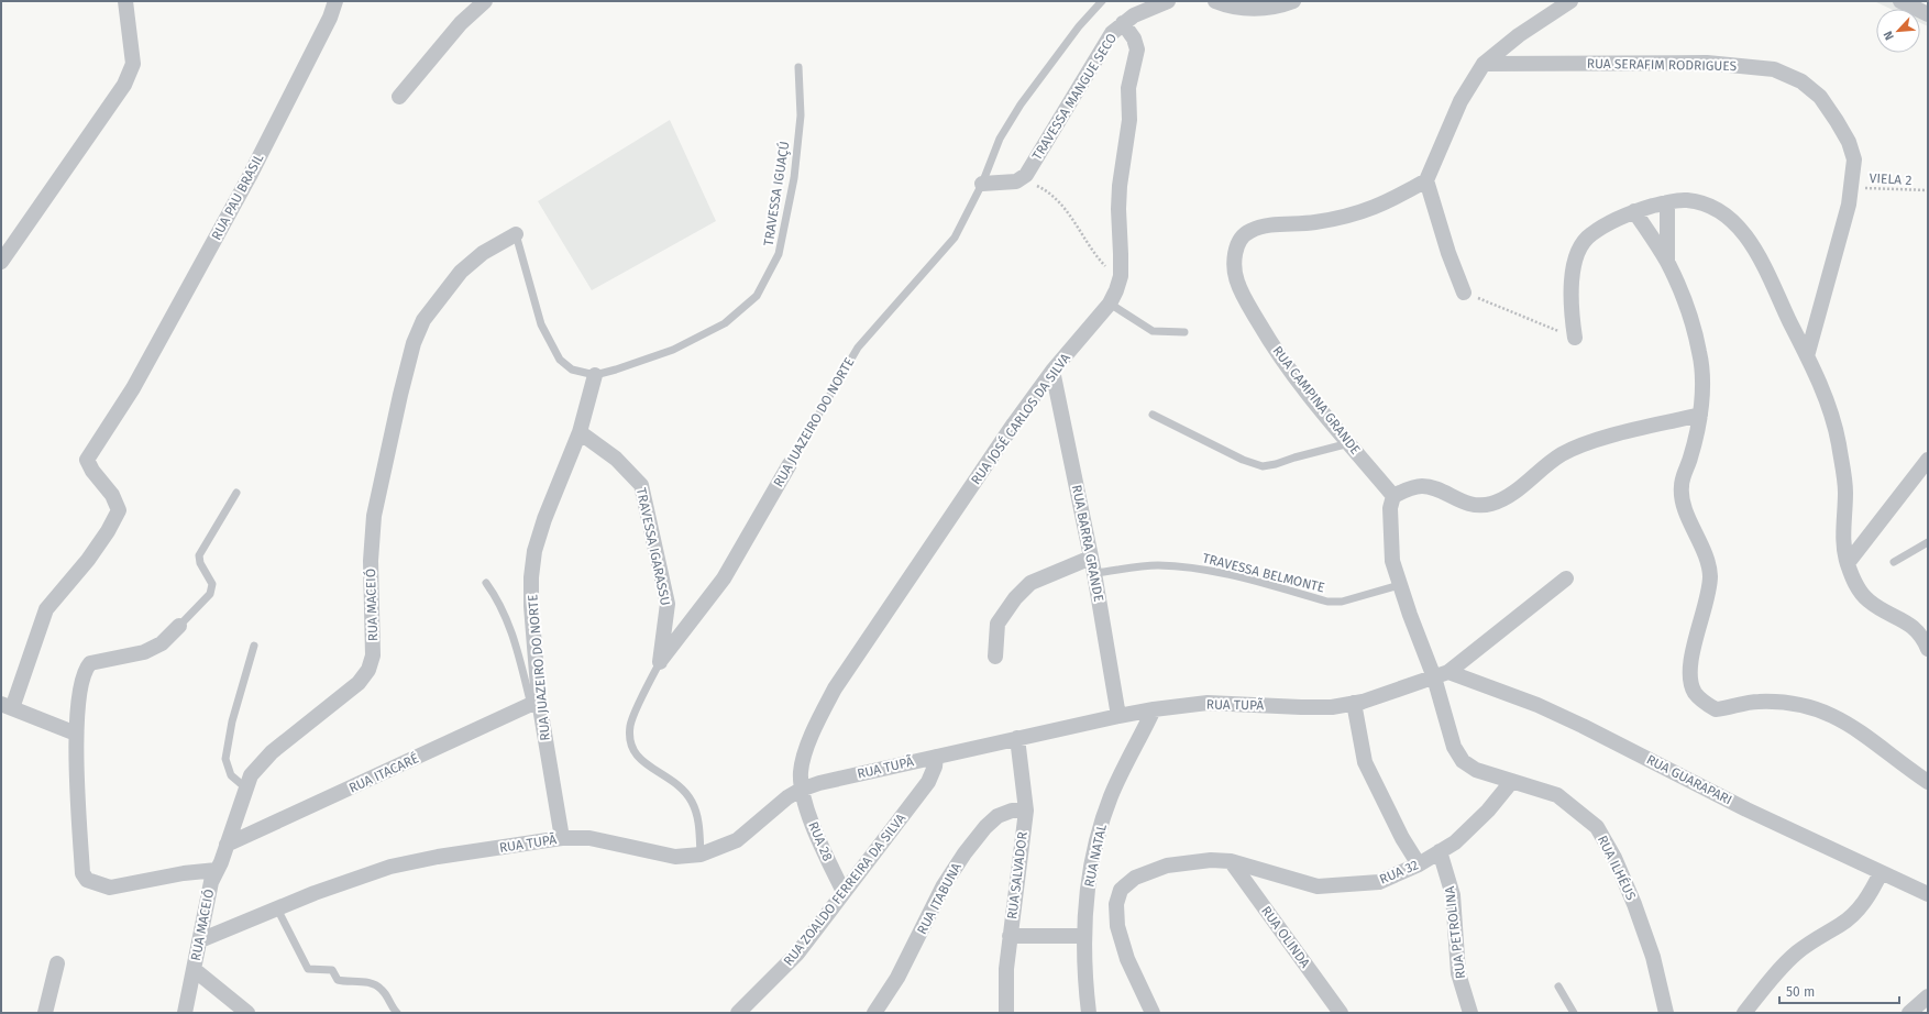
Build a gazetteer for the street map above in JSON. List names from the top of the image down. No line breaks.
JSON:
{"streets":{"street":["RUA SERAFIM RODRIGUES","TRAVESSA MANGUE SECO","RUA PAU BRASIL","RUA CAMPINA GRANDE","RUA JOSÉ CARLOS DA SILVA","RUA JUAZEIRO DO NORTE","RUA BARRA GRANDE","TRAVESSA IGARASSU","RUA MACEIÓ","RUA TUPÃ","RUA ITACARÉ","RUA GUARAPARI","RUA 28","RUA NATAL","RUA ILHÉUS","RUA 32","RUA SALVADOR","RUA ZOALDO FERREIRA DA SILVA","RUA ITABUNA","RUA PETROLINA","RUA OLINDA"],"lane":["TRAVESSA IGUAÇÚ","TRAVESSA BELMONTE"],"path":["VIELA 2"]},"crossings":[["RUA SERAFIM RODRIGUES","VIELA 2"],["TRAVESSA MANGUE SECO","RUA JOSÉ CARLOS DA SILVA"],["TRAVESSA IGUAÇÚ","RUA JUAZEIRO DO NORTE"],["RUA CAMPINA GRANDE","RUA ILHÉUS"],["RUA JOSÉ CARLOS DA SILVA","RUA BARRA GRANDE"],["RUA JOSÉ CARLOS DA SILVA","RUA TUPÃ"],["RUA JOSÉ CARLOS DA SILVA","RUA 28"],["RUA JUAZEIRO DO NORTE","TRAVESSA IGARASSU"],["RUA JUAZEIRO DO NORTE","RUA TUPÃ"],["RUA JUAZEIRO DO NORTE","RUA ITACARÉ"],["RUA BARRA GRANDE","TRAVESSA BELMONTE"],["RUA BARRA GRANDE","RUA TUPÃ"],["TRAVESSA BELMONTE","RUA ILHÉUS"],["RUA MACEIÓ","RUA TUPÃ"],["RUA MACEIÓ","RUA ITACARÉ"],["RUA TUPÃ","RUA GUARAPARI"],["RUA TUPÃ","RUA 28"],["RUA TUPÃ","RUA NATAL"],["RUA TUPÃ","RUA ILHÉUS"],["RUA TUPÃ","RUA SALVADOR"],["RUA TUPÃ","RUA ZOALDO FERREIRA DA SILVA"],["RUA GUARAPARI","RUA ILHÉUS"],["RUA 28","RUA ZOALDO FERREIRA DA SILVA"],["RUA ILHÉUS","RUA 32"],["RUA 32","RUA PETROLINA"],["RUA 32","RUA OLINDA"],["RUA SALVADOR","RUA ITABUNA"]],"scale_bar":"50 m","north":"bottom left"}
